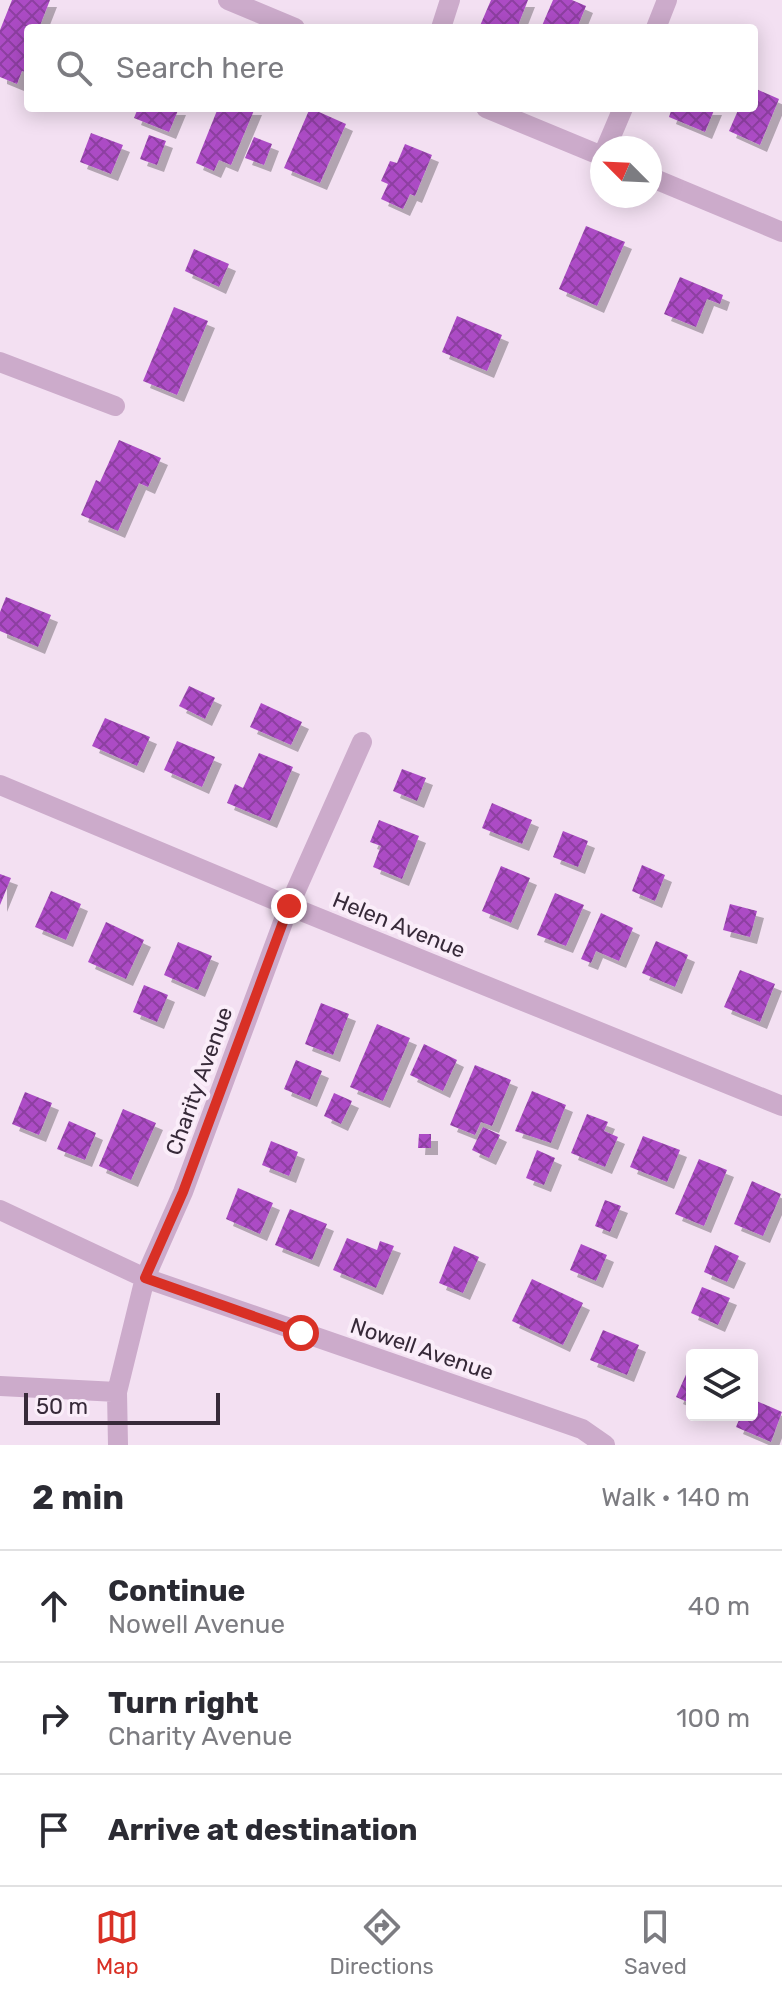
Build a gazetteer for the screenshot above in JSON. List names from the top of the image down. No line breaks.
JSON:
{"streets":{"street":["Helen Avenue","Charity Avenue","Nowell Avenue"]},"crossings":[["Helen Avenue","Charity Avenue"],["Charity Avenue","Nowell Avenue"]],"scale_bar":"50 m","north":"top left","page":{"search":"Search here","scale":"50 m","heading":["2 min","Walk · 140 m"],"list":[["Continue","Nowell Avenue","40 m"],["Turn right","Charity Avenue","100 m"],"Arrive at destination"],"nav":["Map","Directions","Saved"]}}
